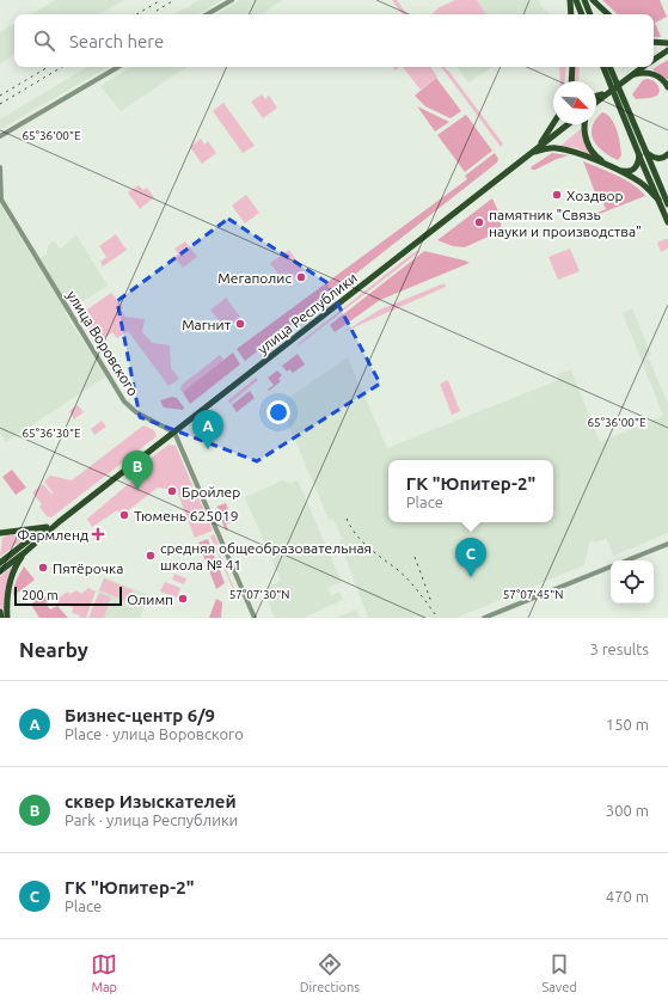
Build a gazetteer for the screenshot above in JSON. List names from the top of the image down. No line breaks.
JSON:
{"streets":{"main road":["улица Республики"],"street":["улица Воровского"]},"crossings":[["улица Республики","улица Воровского"]],"places":{"other":["Хоздвор","памятник \"Связь науки и производства\"","Мегаполис","Магнит","Бройлер","Тюмень 625019","средняя общеобразовательная школа № 41","Пятёрочка","Олимп"],"health":["Фармленд"]},"scale_bar":"200 m","north":"bottom right","page":{"search":"Search here","pins":["A","B","C"],"popup":["ГК \"Юпитер-2\"","Place"],"scale":"200 m","heading":["Nearby","3 results"],"list":[{"mark":"A","name":"Бизнес-центр 6/9","note":"Place · улица Воровского","value":"150 m"},{"mark":"B","name":"сквер Изыскателей","note":"Park · улица Республики","value":"300 m"},{"mark":"C","name":"ГК \"Юпитер-2\"","note":"Place","value":"470 m"}],"nav":["Map","Directions","Saved"]},"coordinates":["65°36'00\"E","65°36'30\"E","57°07'30\"N","57°07'45\"N"]}
